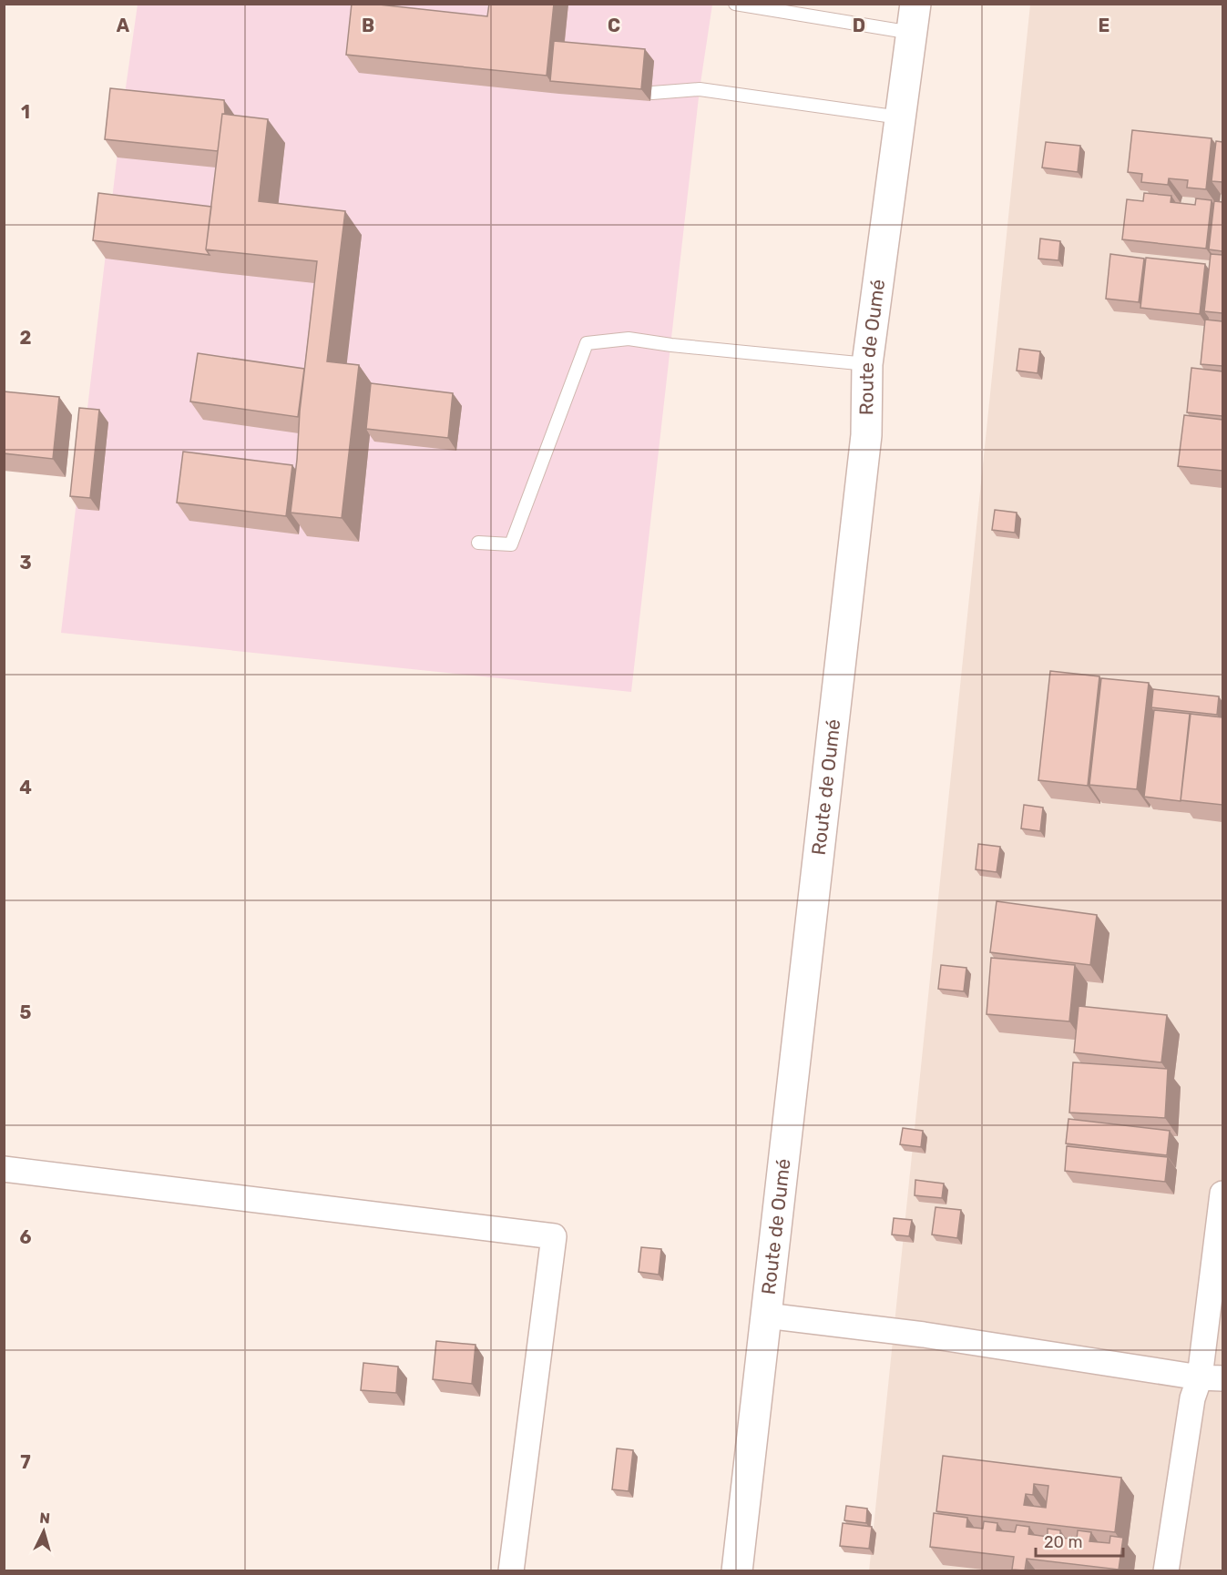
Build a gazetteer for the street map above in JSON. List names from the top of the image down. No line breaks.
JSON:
{"streets":{"street":["Route de Oumé"]},"scale_bar":"20 m","north":"top","grid":{"columns":["A","B","C","D","E"],"rows":["1","2","3","4","5","6","7"]}}
